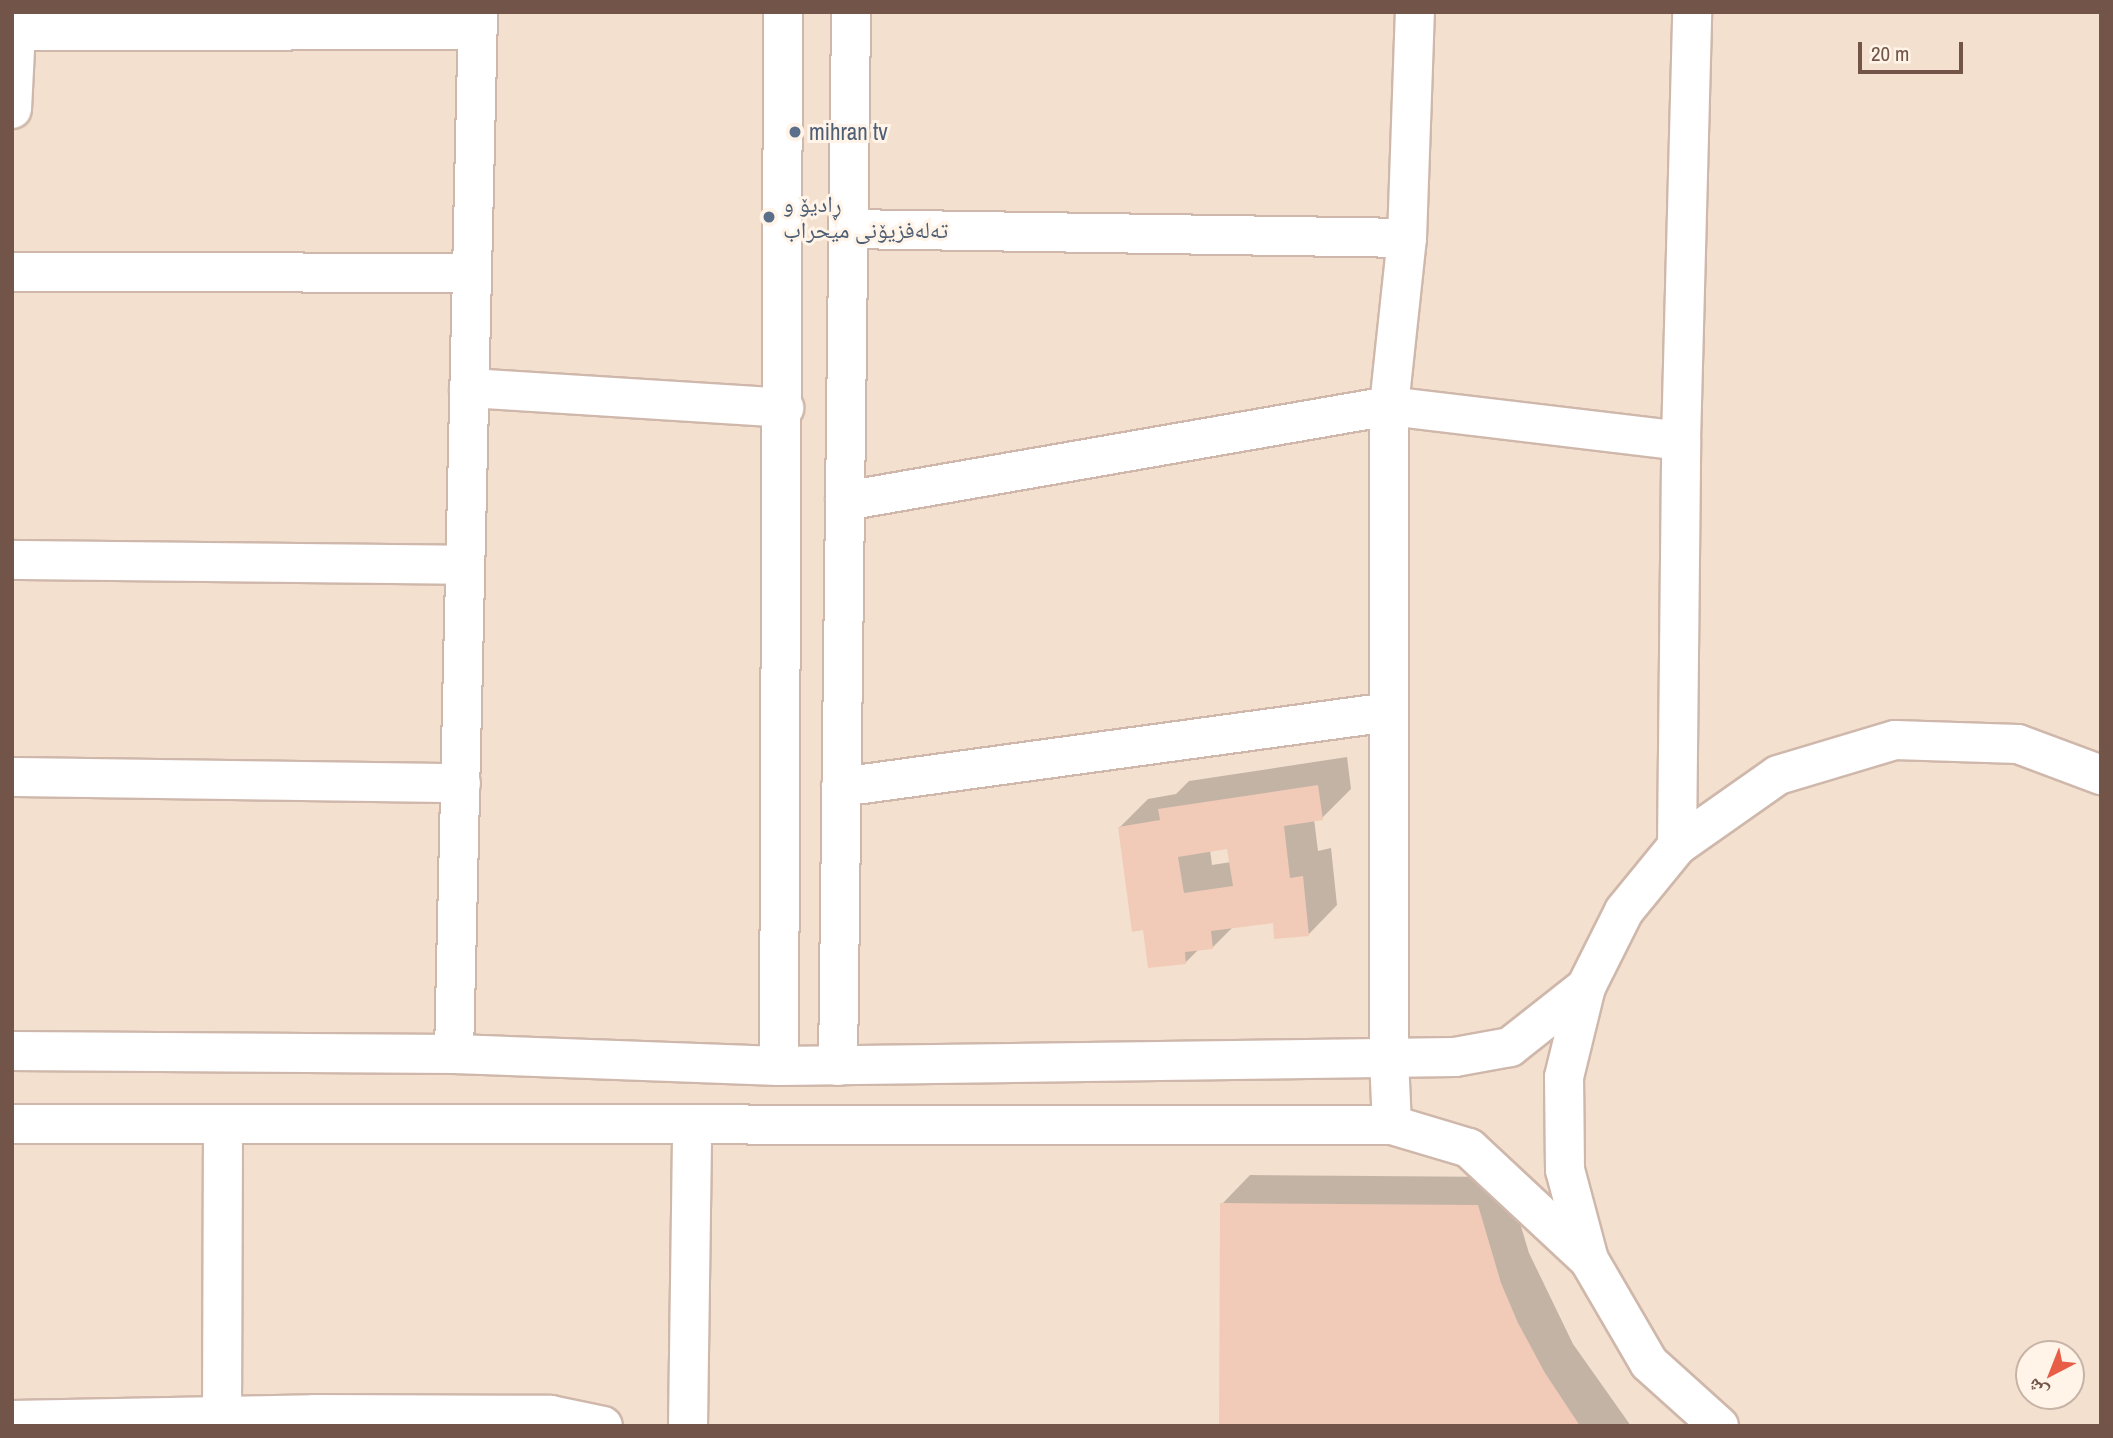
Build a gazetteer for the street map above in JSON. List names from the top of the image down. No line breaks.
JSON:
{"places":["mihran tv","ڕادیۆ و تەلەفزیۆنی میحراب"],"scale_bar":"20 m","north":"bottom left"}
